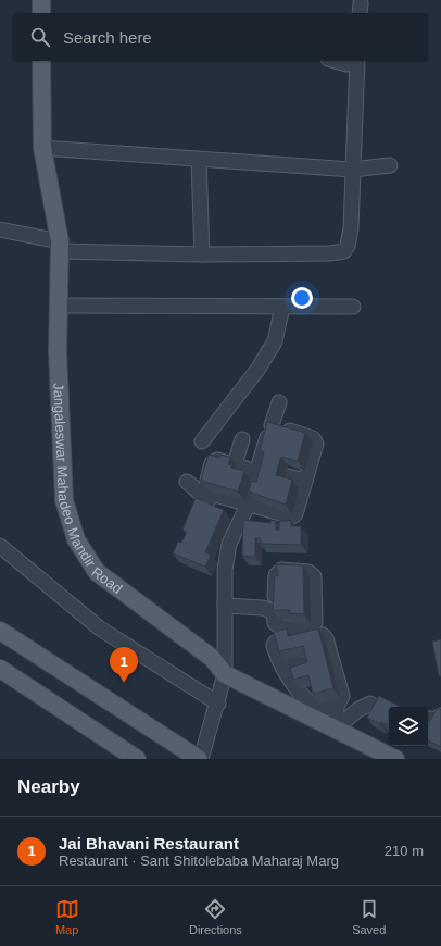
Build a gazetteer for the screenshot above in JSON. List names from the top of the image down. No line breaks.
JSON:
{"streets":{"main road":["Jangaleswar Mahadeo Mandir Road"]},"page":{"search":"Search here","pins":"1","heading":"Nearby","list":[{"mark":"1","name":"Jai Bhavani Restaurant","note":"Restaurant · Sant Shitolebaba Maharaj Marg","value":"210 m"}],"nav":["Map","Directions","Saved"]}}
